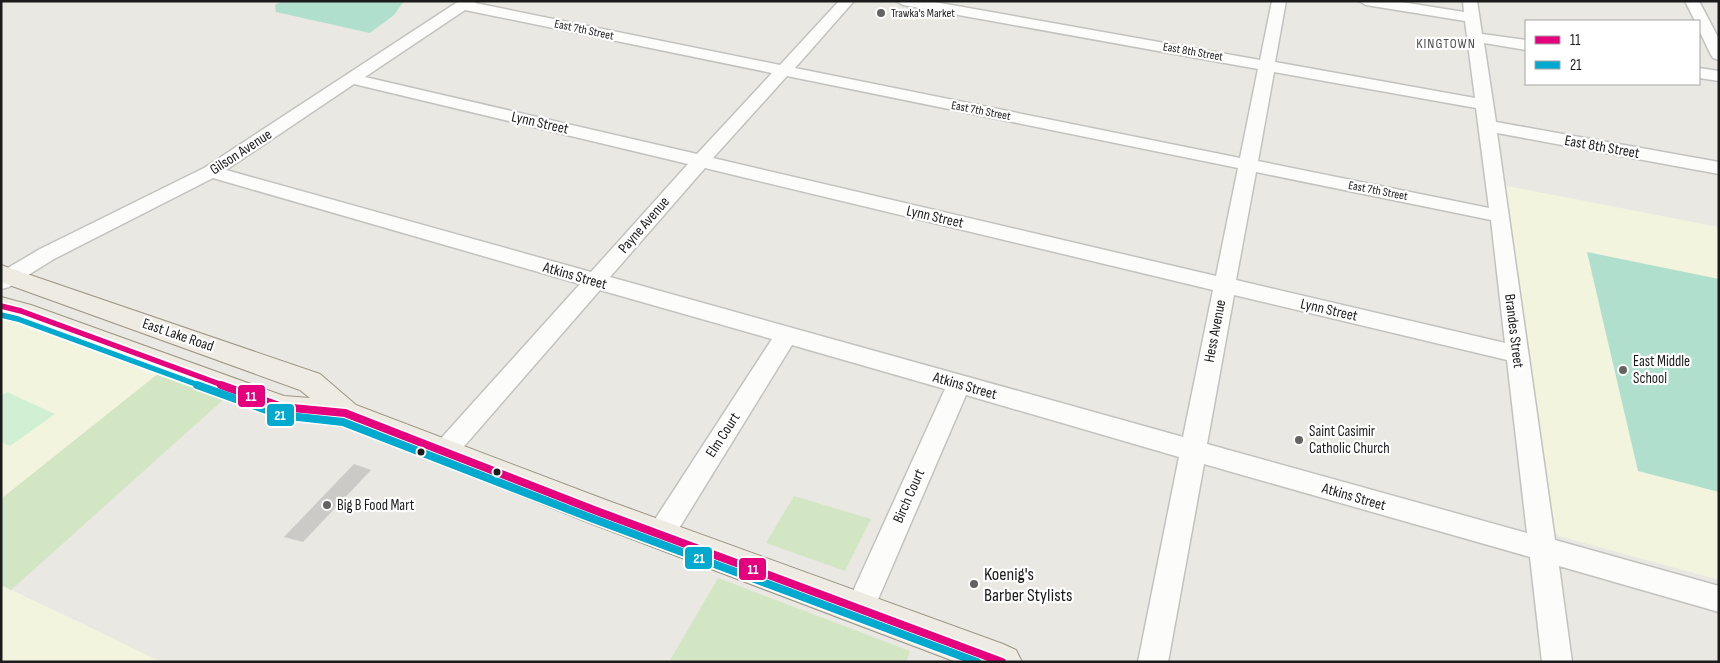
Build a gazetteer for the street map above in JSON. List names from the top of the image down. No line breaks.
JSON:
{"streets":{"main road":["East Lake Road"],"street":["East 7th Street","East 8th Street","Lynn Street","Gilson Avenue","Payne Avenue","Atkins Street","Hess Avenue","Brandes Street","Elm Court","Birch Court"]},"crossings":[["East 7th Street","Gilson Avenue"],["East 7th Street","Payne Avenue"],["East 7th Street","Hess Avenue"],["East 7th Street","Brandes Street"],["East 8th Street","Hess Avenue"],["East 8th Street","Brandes Street"],["Lynn Street","Gilson Avenue"],["Lynn Street","Payne Avenue"],["Lynn Street","Hess Avenue"],["Lynn Street","Brandes Street"],["Gilson Avenue","Atkins Street"],["Gilson Avenue","East Lake Road"],["Payne Avenue","Atkins Street"],["Payne Avenue","East Lake Road"],["Atkins Street","Hess Avenue"],["Atkins Street","Brandes Street"],["Atkins Street","Elm Court"],["Atkins Street","Birch Court"],["East Lake Road","Elm Court"],["East Lake Road","Birch Court"]],"districts":["KINGTOWN"],"places":["Trawka's Market","East Middle School","Saint Casimir Catholic Church","Big B Food Mart","Koenig's Barber Stylists"],"lines":["transit line 11","transit line 21"],"legend":["11","21"]}
